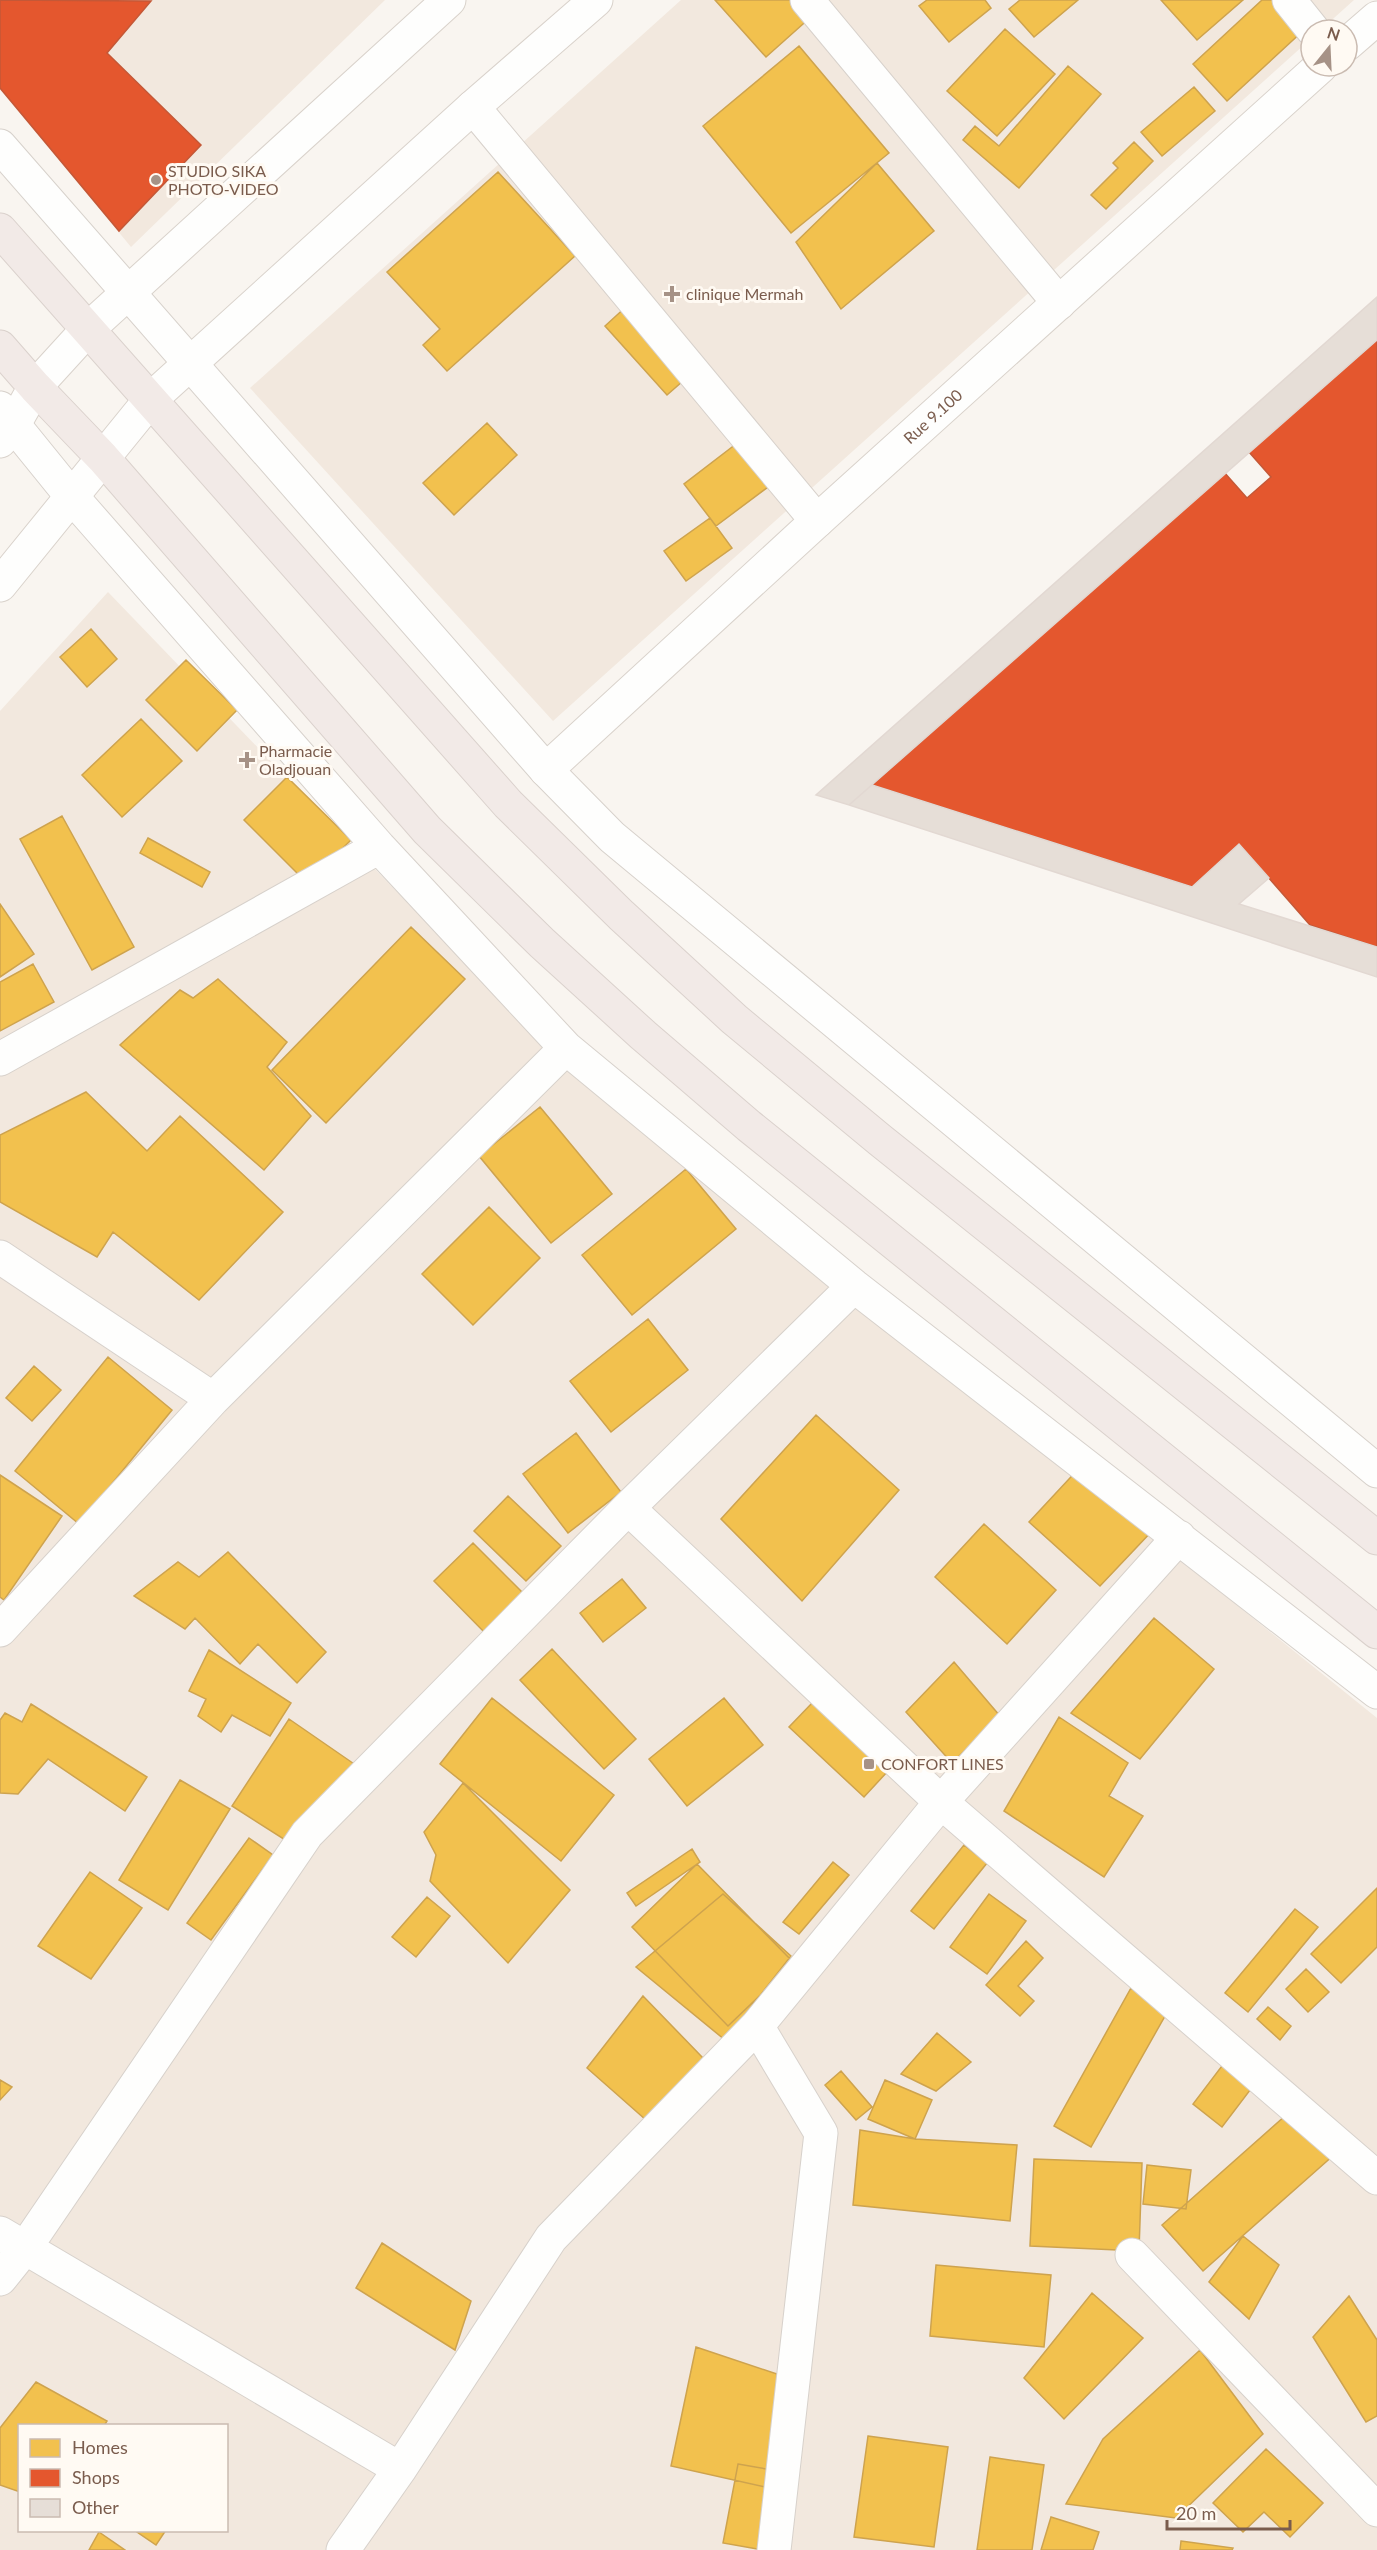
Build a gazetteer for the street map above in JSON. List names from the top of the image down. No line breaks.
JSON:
{"streets":{"street":["Rue 9.100"]},"places":{"other":["STUDIO SIKA PHOTO-VIDEO"],"health":["clinique Mermah","Pharmacie Oladjouan"],"transit":["CONFORT LINES"]},"legend":["Homes","Shops","Other"],"scale_bar":"20 m","north":"top"}
